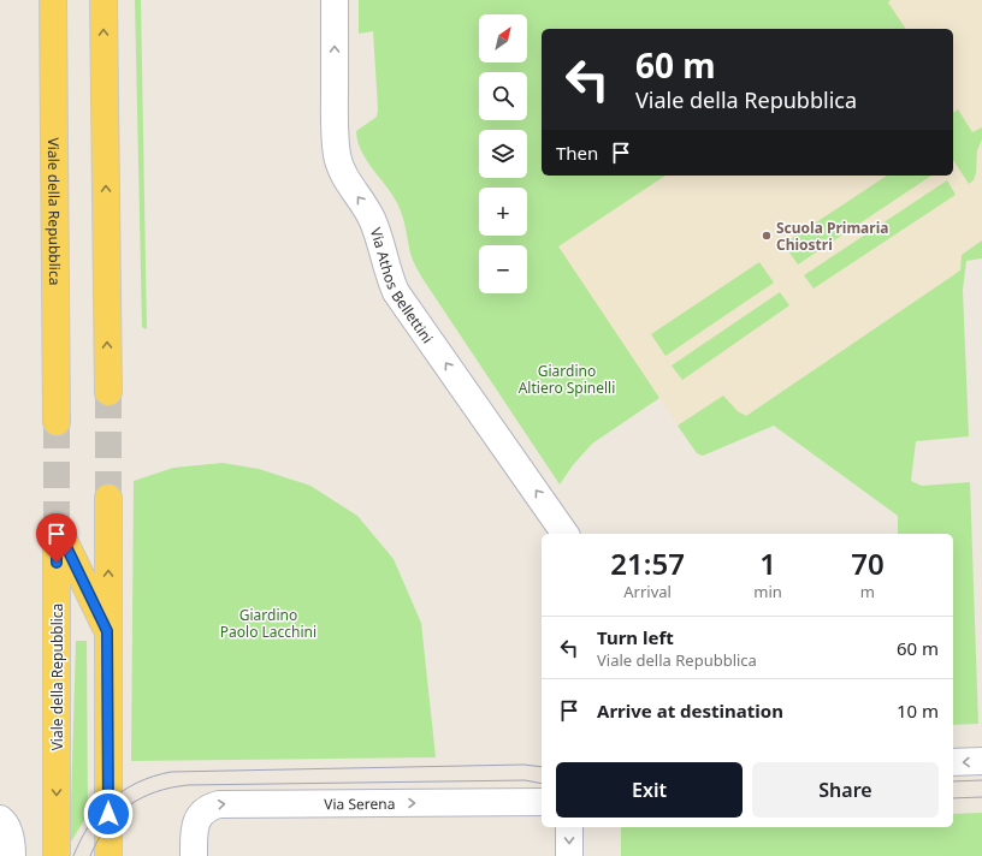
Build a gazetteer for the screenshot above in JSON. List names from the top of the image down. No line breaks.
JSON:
{"streets":{"main road":["Viale della Repubblica"],"street":["Via Athos Bellettini","Via Serena"]},"one_way":["Via Athos Bellettini","Via Serena"],"parks":["Giardino Altiero Spinelli","Giardino Paolo Lacchini"],"places":["Scuola Primaria Chiostri"],"north":"top right","page":{"map_buttons":["+","−"],"turn":["60 m","Viale della Repubblica"],"then":"Then","eta":["21:57","Arrival","1","min","70","m"],"list":[{"name":"Turn left","note":"Viale della Repubblica","value":"60 m"},{"name":"Arrive at destination","value":"10 m"}],"buttons":["Exit","Share"]}}
